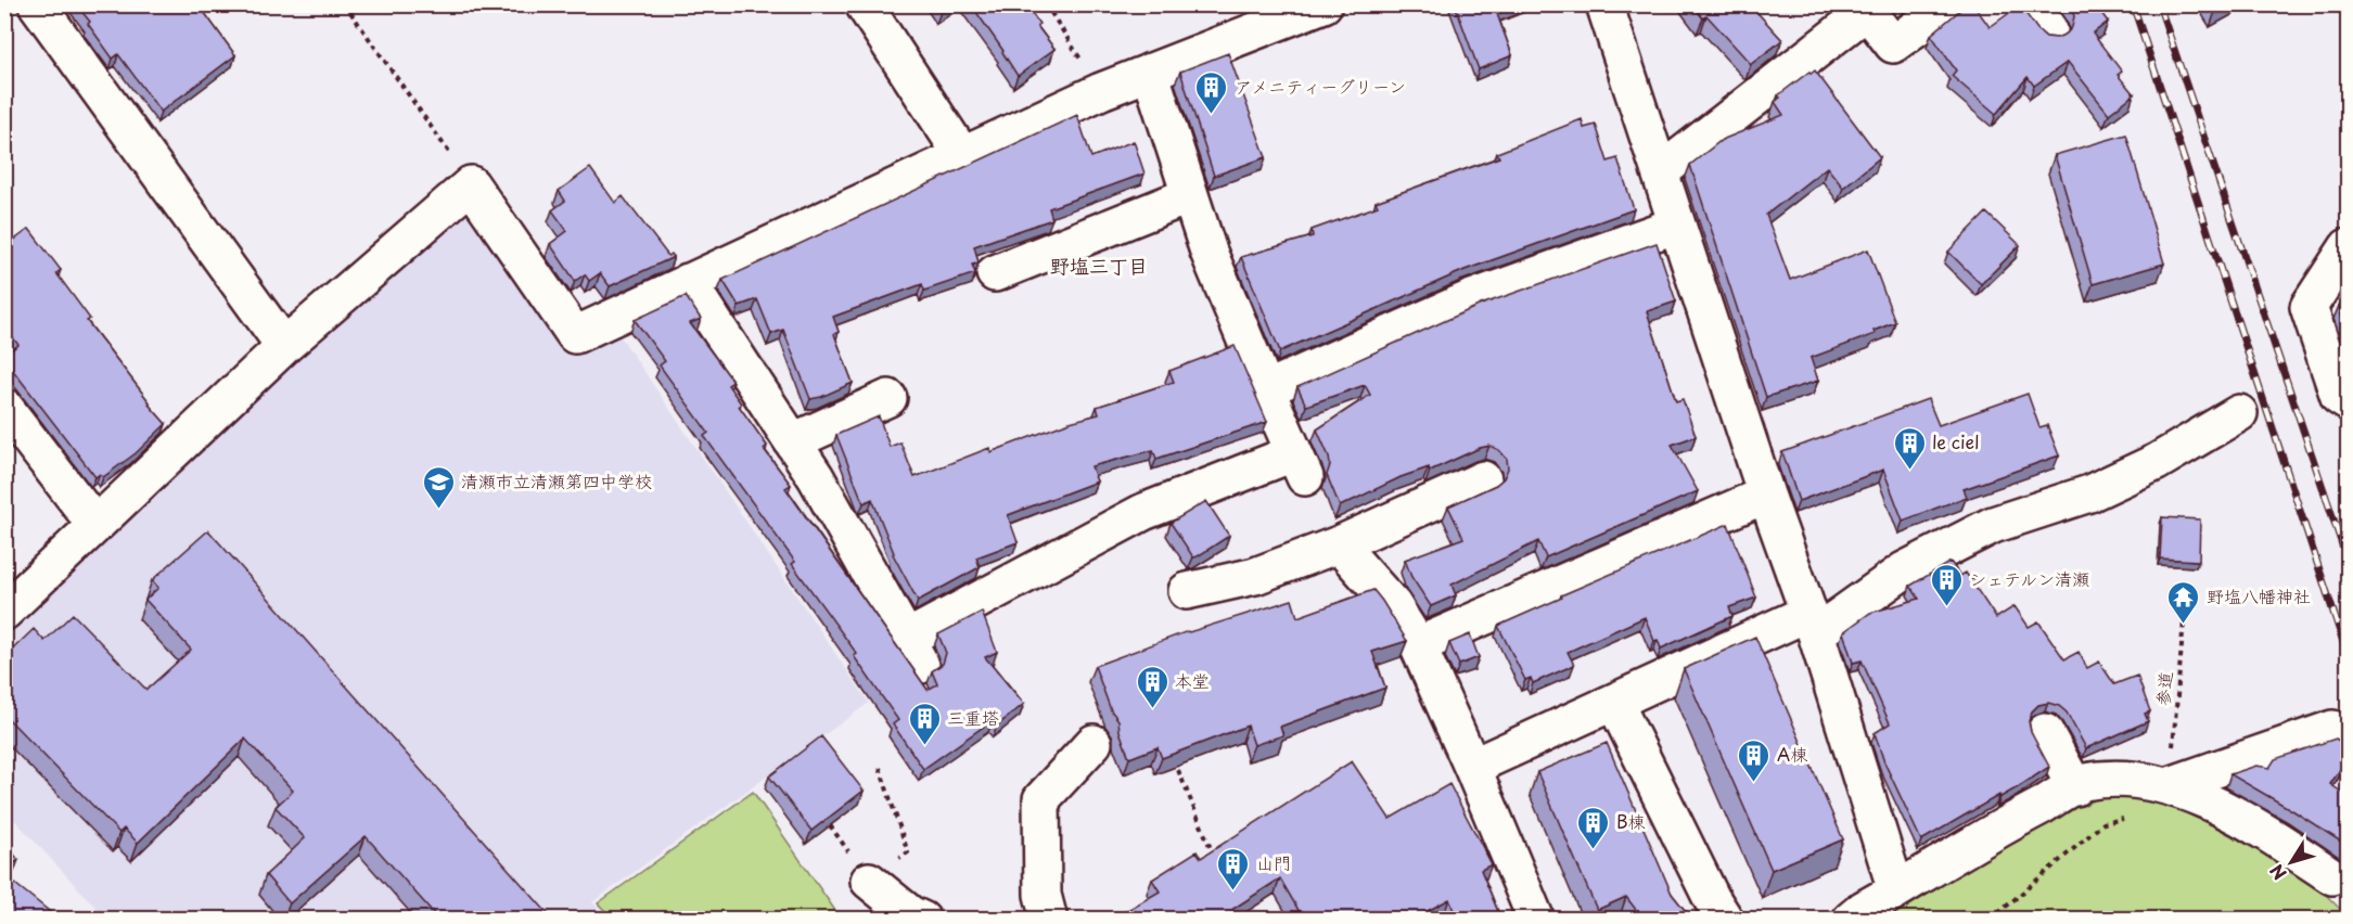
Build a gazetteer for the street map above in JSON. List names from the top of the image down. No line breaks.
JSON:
{"streets":{"path":["参道"]},"districts":["野塩三丁目"],"places":{"building":["アメニティーグリーン","le ciel","シェテルン清瀬","本堂","三重塔","A棟","B棟","山門"],"school or university":["清瀬市立清瀬第四中学校"],"temple":["野塩八幡神社"]},"north":"bottom left"}
